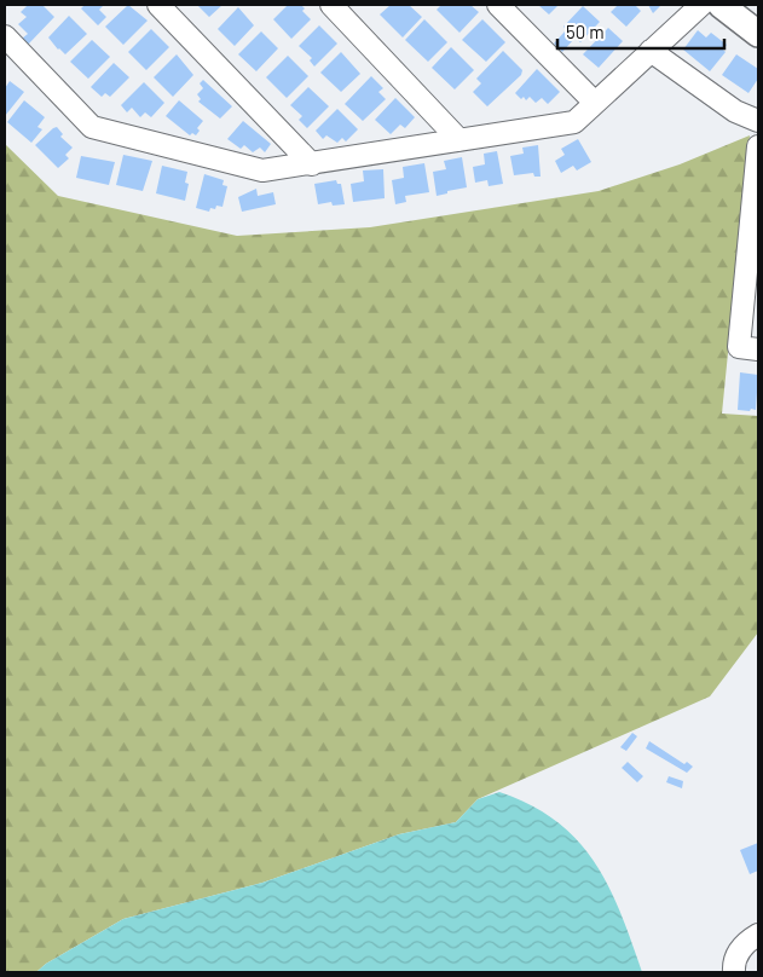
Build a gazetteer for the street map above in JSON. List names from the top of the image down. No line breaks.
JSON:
{"scale_bar":"50 m"}
